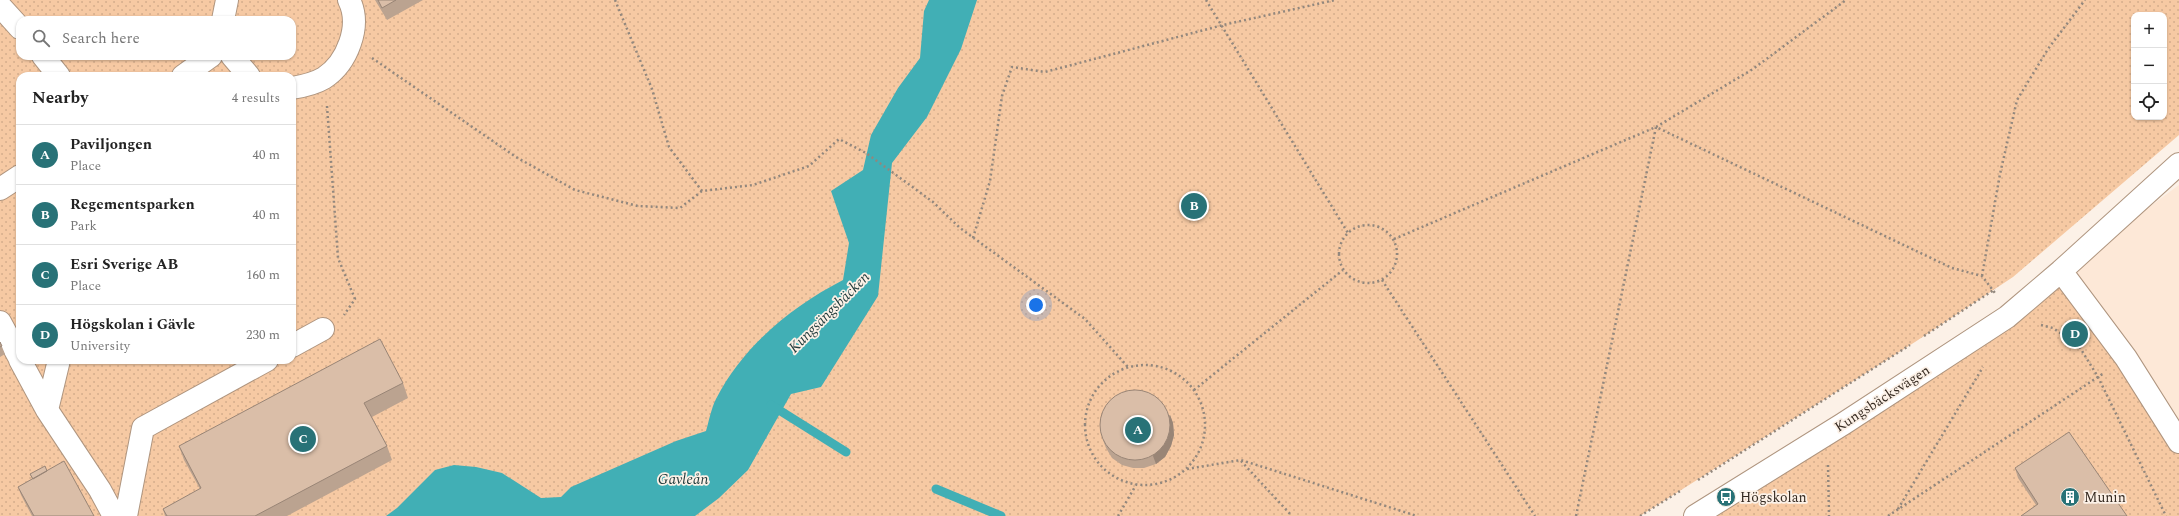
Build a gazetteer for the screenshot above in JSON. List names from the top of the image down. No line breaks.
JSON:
{"streets":{"street":["Kungsbäcksvägen"]},"water":["Kungsängsbäcken","Gavleån"],"places":{"bus stop":["Högskolan"],"building":["Munin"]},"page":{"map_buttons":["+","−"],"search":"Search here","heading":["Nearby","4 results"],"list":[{"mark":"A","name":"Paviljongen","note":"Place","value":"40 m"},{"mark":"B","name":"Regementsparken","note":"Park","value":"40 m"},{"mark":"C","name":"Esri Sverige AB","note":"Place","value":"160 m"},{"mark":"D","name":"Högskolan i Gävle","note":"University","value":"230 m"}],"pins":["B","D","A","C"]}}
